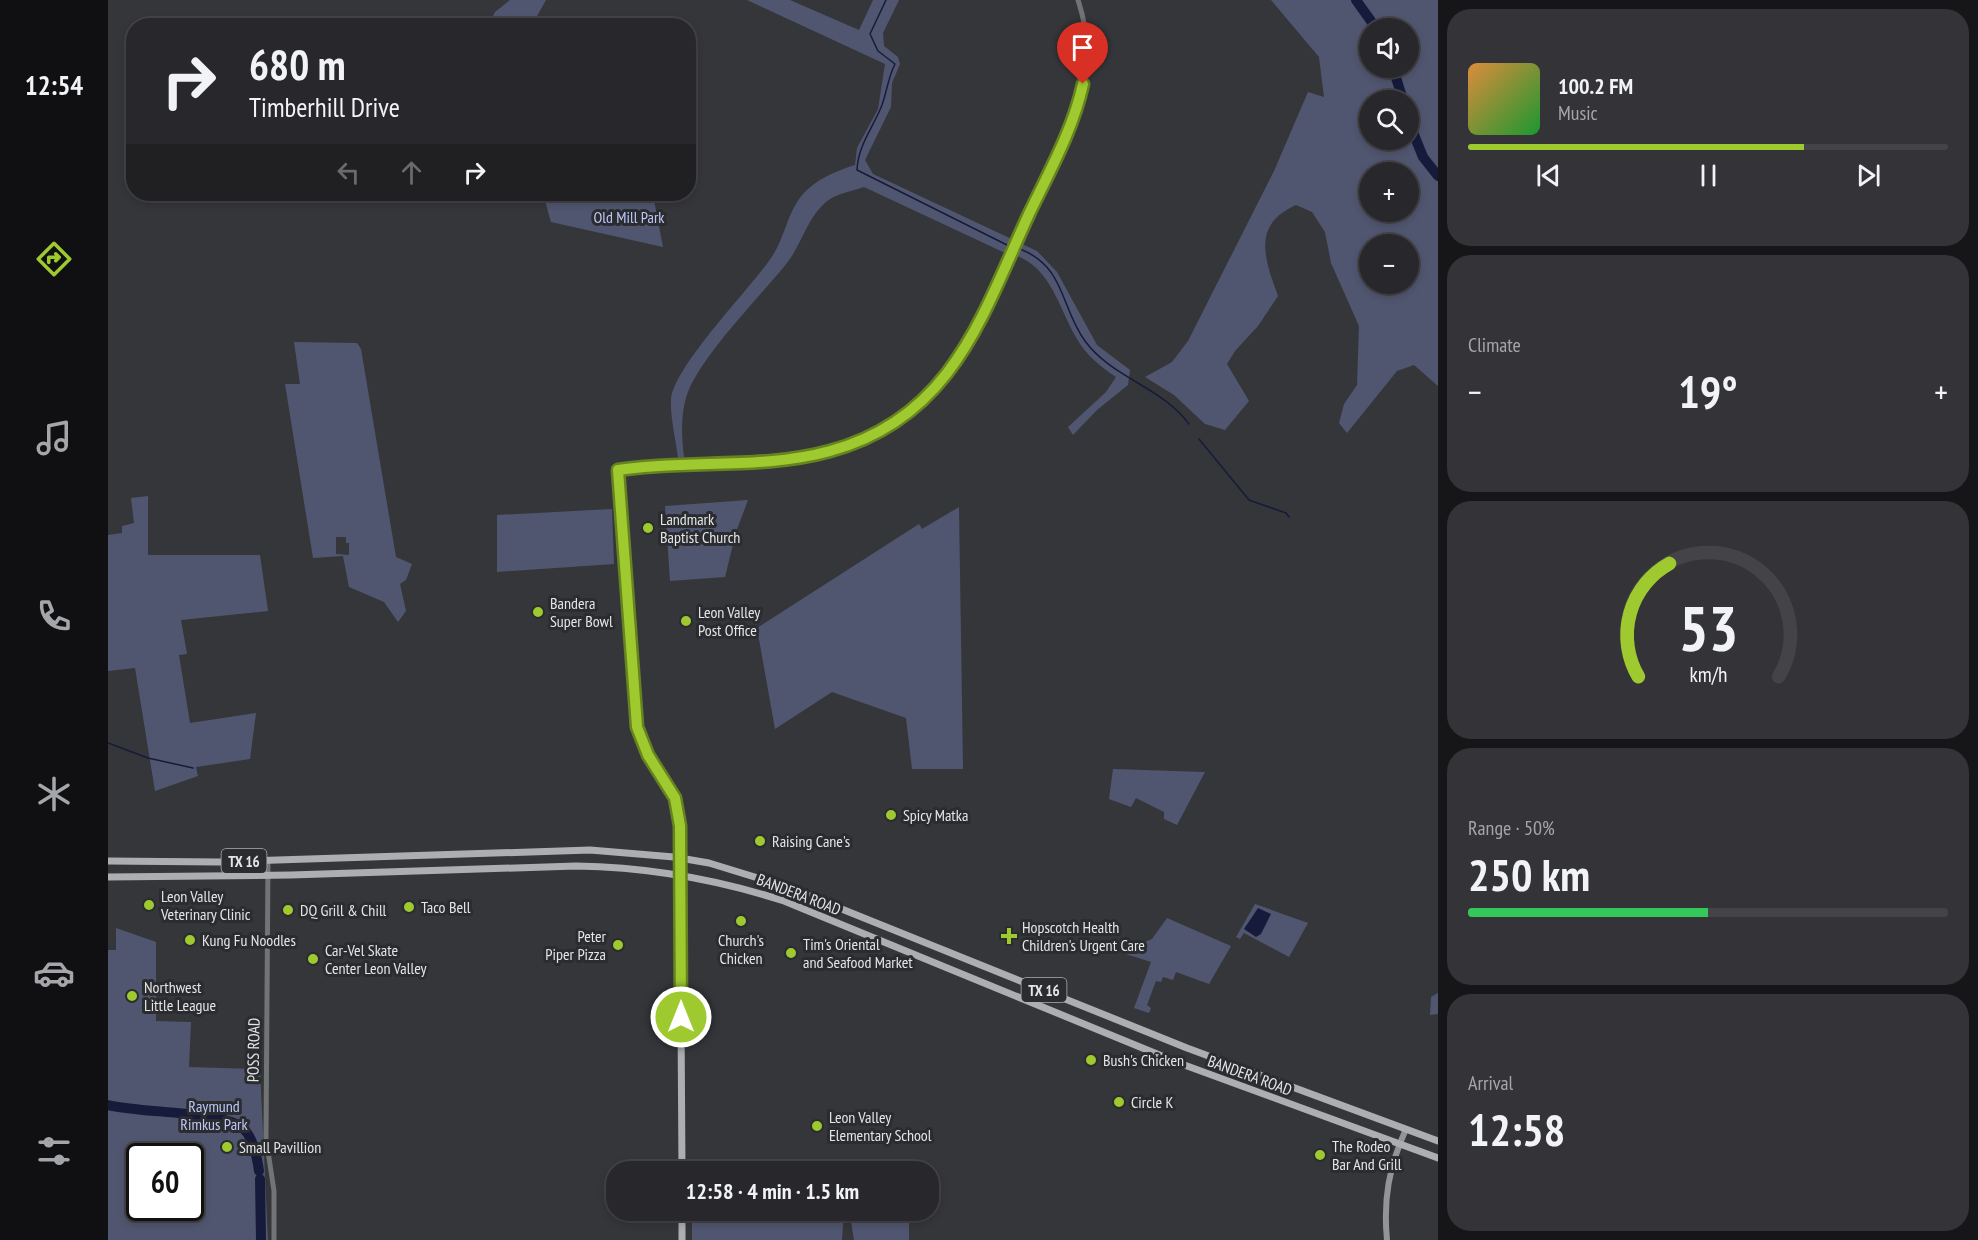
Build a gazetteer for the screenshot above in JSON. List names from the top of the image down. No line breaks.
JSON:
{"streets":{"main road":["TX 16","BANDERA ROAD"],"street":["POSS ROAD"]},"crossings":[["BANDERA ROAD","POSS ROAD"]],"parks":["Old Mill Park","Raymund Rimkus Park"],"places":{"other":["Landmark Baptist Church","Bandera Super Bowl","Leon Valley Post Office","Spicy Matka","Raising Cane's","Leon Valley Veterinary Clinic","Taco Bell","DQ Grill & Chill","Church's Chicken","Kung Fu Noodles","Peter Piper Pizza","Tim's Oriental and Seafood Market","Car-Vel Skate Center Leon Valley","Northwest Little League","Bush's Chicken","Circle K","Leon Valley Elementary School","Small Pavillion","The Rodeo Bar And Grill"],"health":["Hopscotch Health Children's Urgent Care"]},"page":{"tabs":"12:54","map_buttons":["+","−"],"turn":["680 m","Timberhill Drive"],"song":["100.2 FM","Music"],"tile":["Climate",["Range · 50%","250 km"],["Arrival","12:58"]],"heat":["−","19°","+"],"limit":"60","trip":"12:58 · 4 min · 1.5 km","gauge":["53","km/h"]}}
